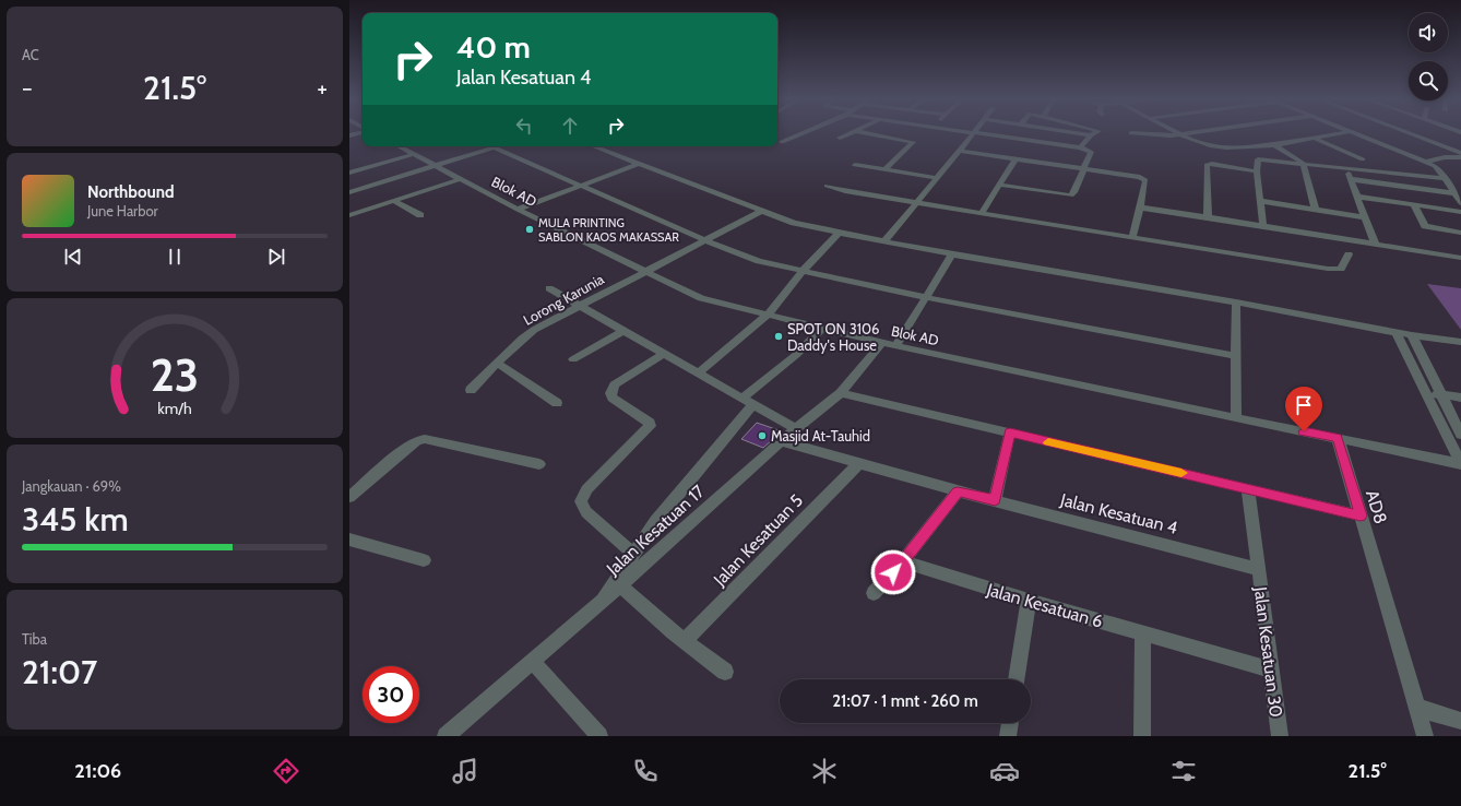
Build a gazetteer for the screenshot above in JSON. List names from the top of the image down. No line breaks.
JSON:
{"streets":{"street":["Blok AD","Lorong Karunia","AD8","Jalan Kesatuan 4","Jalan Kesatuan 17","Jalan Kesatuan 5","Jalan Kesatuan 6","Jalan Kesatuan 30"]},"crossings":[["Blok AD","Lorong Karunia"],["Blok AD","AD8"],["Blok AD","Jalan Kesatuan 17"],["Jalan Kesatuan 4","Jalan Kesatuan 17"],["Jalan Kesatuan 4","Jalan Kesatuan 5"],["Jalan Kesatuan 4","Jalan Kesatuan 30"],["Jalan Kesatuan 6","Jalan Kesatuan 30"]],"places":["MULA PRINTING SABLON KAOS MAKASSAR","SPOT ON 3106 Daddy's House","Masjid At-Tauhid"],"page":{"tile":["AC",["Jangkauan · 69%","345 km"],["Tiba","21:07"]],"turn":["40 m","Jalan Kesatuan 4"],"heat":["−","21.5°","+"],"song":["Northbound","June Harbor"],"limit":"30","trip":"21:07 · 1 mnt · 260 m","tabs":["21:06","21.5°"],"gauge":["23","km/h"]}}
